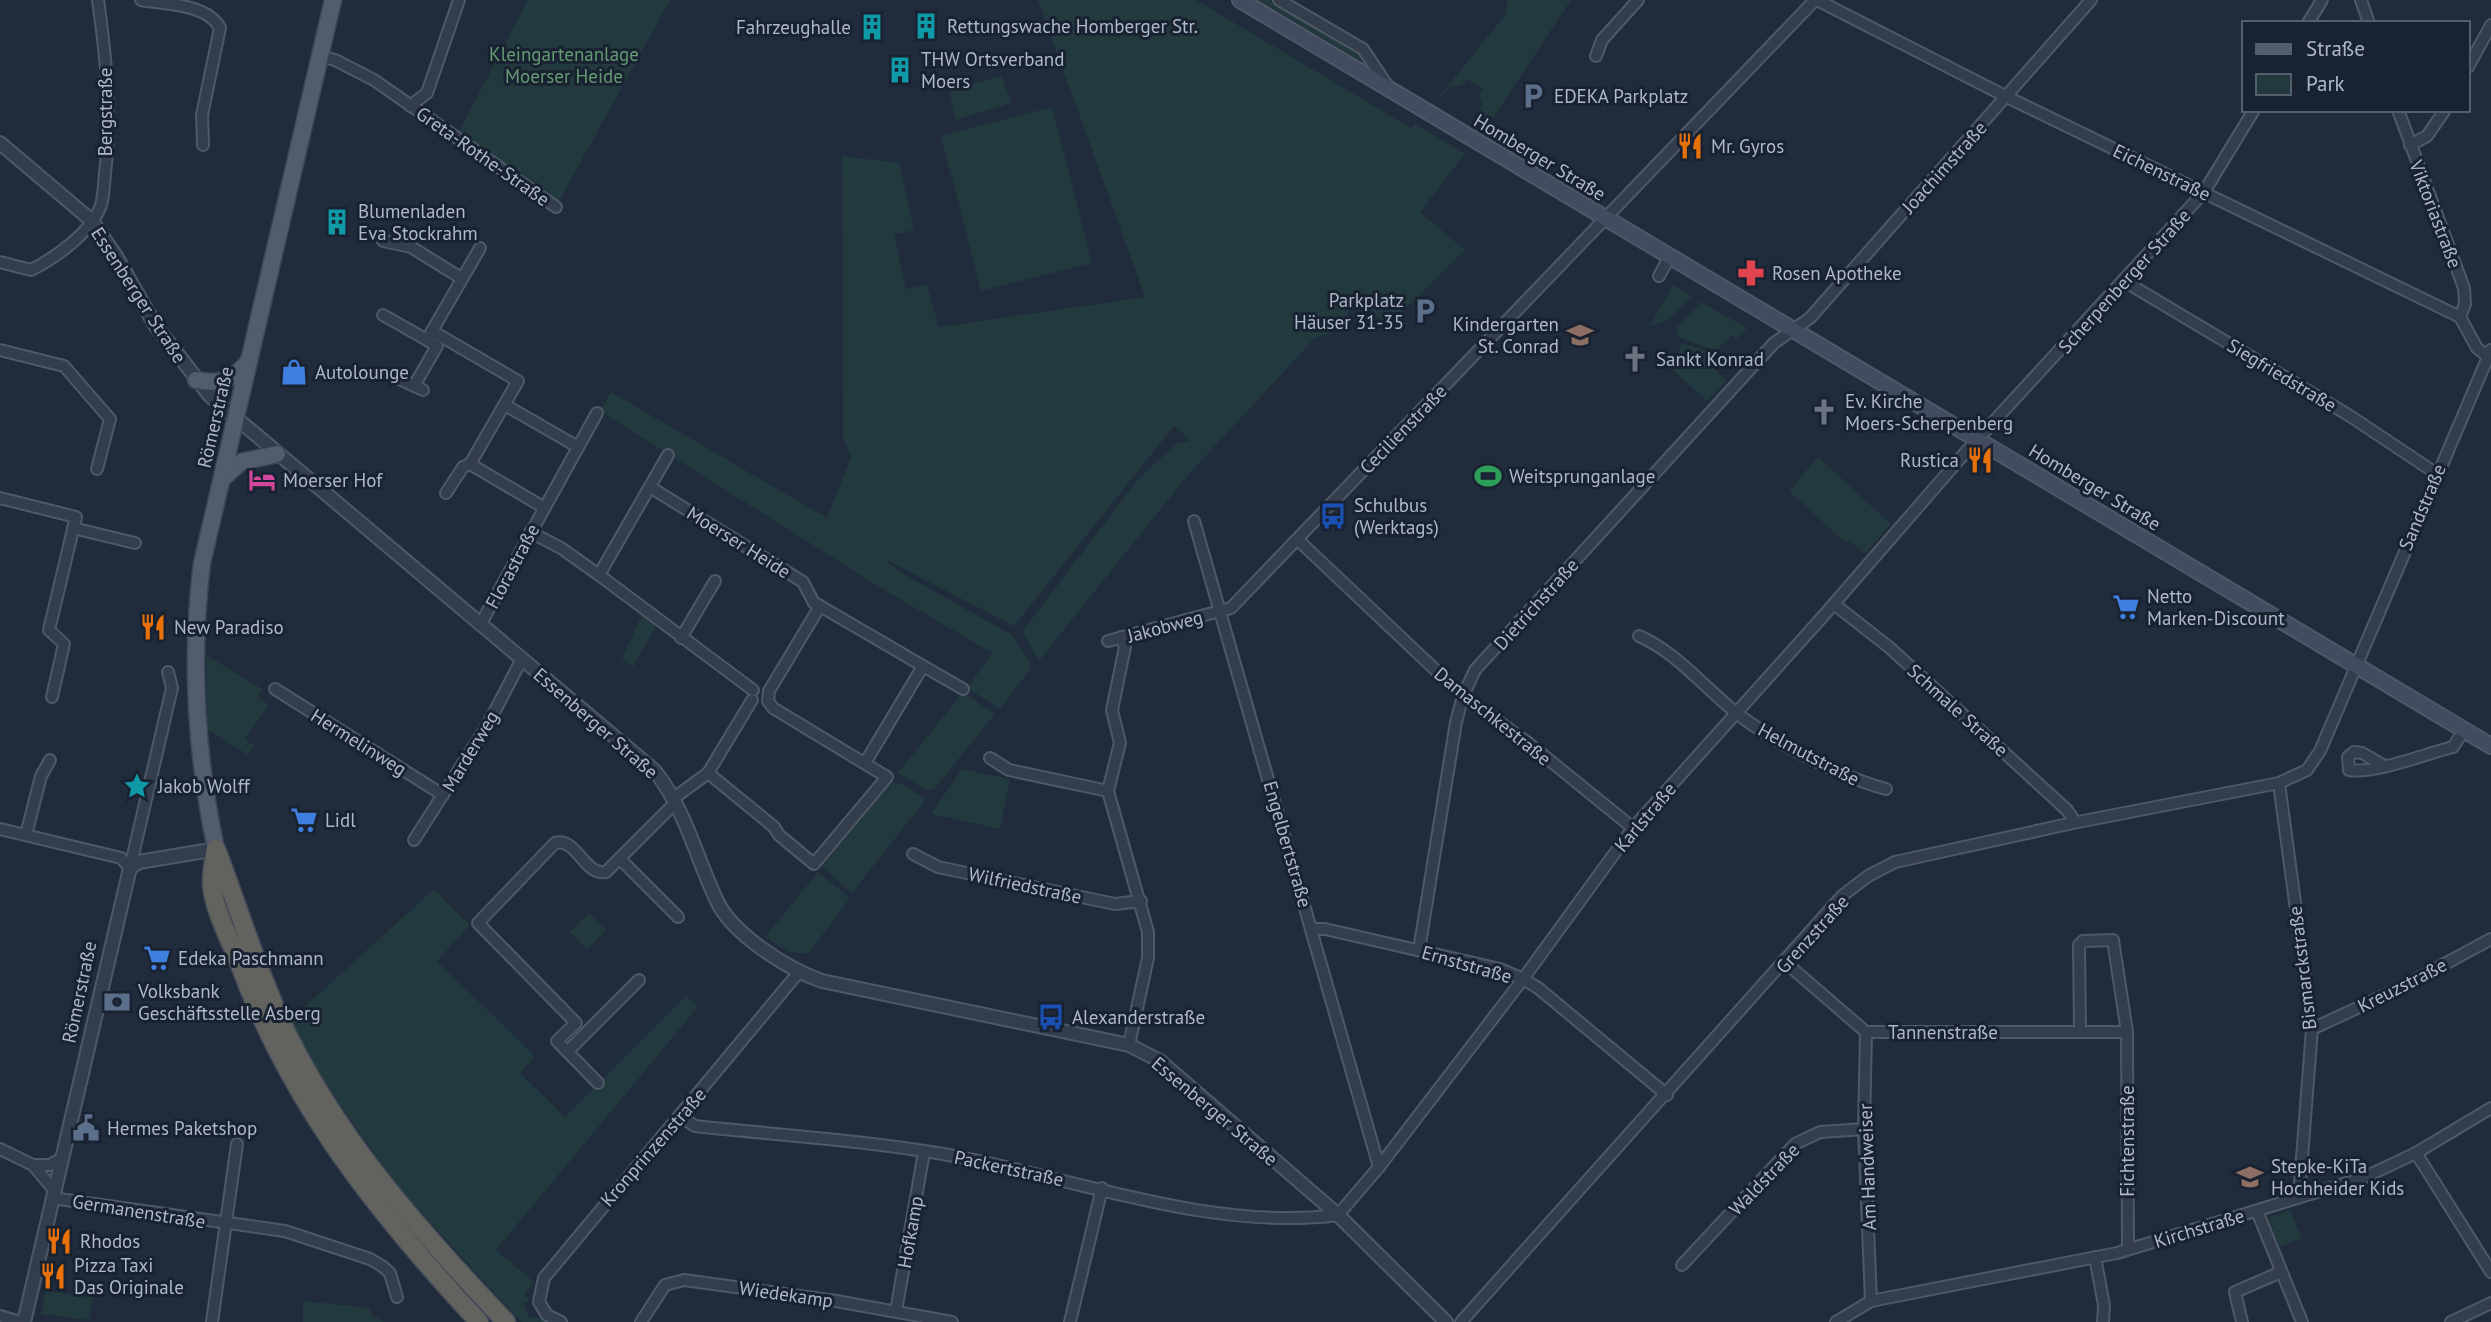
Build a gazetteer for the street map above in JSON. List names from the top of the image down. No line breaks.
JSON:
{"streets":{"main road":["Homberger Straße","Römerstraße"],"street":["Bergstraße","Greta-Rothe-Straße","Joachimstraße","Eichenstraße","Viktoriastraße","Scherpenberger Straße","Essenberger Straße","Siegfriedstraße","Cecilienstraße","Sandstraße","Moerser Heide","Florastraße","Dietrichstraße","Jakobweg","Schmale Straße","Damaschkestraße","Hermelinweg","Marderweg","Helmutstraße","Karlstraße","Engelbertstraße","Wilfriedstraße","Grenzstraße","Ernststraße","Bismarckstraße","Kreuzstraße","Tannenstraße","Fichtenstraße","Kronprinzenstraße","Am Handweiser","Packertstraße","Waldstraße","Germanenstraße","Kirchstraße","Hofkamp","Wiedekamp"]},"crossings":[["Bergstraße","Essenberger Straße"],["Greta-Rothe-Straße","Römerstraße"],["Homberger Straße","Joachimstraße"],["Homberger Straße","Scherpenberger Straße"],["Homberger Straße","Cecilienstraße"],["Homberger Straße","Sandstraße"],["Homberger Straße","Dietrichstraße"],["Homberger Straße","Karlstraße"],["Homberger Straße","Grenzstraße"],["Joachimstraße","Eichenstraße"],["Joachimstraße","Dietrichstraße"],["Eichenstraße","Viktoriastraße"],["Eichenstraße","Scherpenberger Straße"],["Eichenstraße","Cecilienstraße"],["Scherpenberger Straße","Siegfriedstraße"],["Scherpenberger Straße","Karlstraße"],["Essenberger Straße","Römerstraße"],["Essenberger Straße","Florastraße"],["Essenberger Straße","Marderweg"],["Essenberger Straße","Karlstraße"],["Essenberger Straße","Kronprinzenstraße"],["Essenberger Straße","Packertstraße"],["Siegfriedstraße","Sandstraße"],["Römerstraße","Germanenstraße"],["Cecilienstraße","Jakobweg"],["Cecilienstraße","Damaschkestraße"],["Cecilienstraße","Engelbertstraße"],["Sandstraße","Grenzstraße"],["Dietrichstraße","Damaschkestraße"],["Dietrichstraße","Ernststraße"],["Jakobweg","Engelbertstraße"],["Schmale Straße","Karlstraße"],["Schmale Straße","Grenzstraße"],["Damaschkestraße","Karlstraße"],["Hermelinweg","Marderweg"],["Helmutstraße","Karlstraße"],["Karlstraße","Engelbertstraße"],["Karlstraße","Ernststraße"],["Karlstraße","Packertstraße"],["Engelbertstraße","Ernststraße"],["Grenzstraße","Ernststraße"],["Grenzstraße","Bismarckstraße"],["Grenzstraße","Tannenstraße"],["Bismarckstraße","Kreuzstraße"],["Bismarckstraße","Kirchstraße"],["Tannenstraße","Fichtenstraße"],["Tannenstraße","Am Handweiser"],["Fichtenstraße","Kirchstraße"],["Kronprinzenstraße","Packertstraße"],["Am Handweiser","Waldstraße"],["Am Handweiser","Kirchstraße"],["Packertstraße","Hofkamp"],["Hofkamp","Wiedekamp"]],"parks":["Kleingartenanlage Moerser Heide"],"places":{"building":["Rettungswache Homberger Str.","Fahrzeughalle","THW Ortsverband Moers","Blumenladen Eva Stockrahm"],"parking":["EDEKA Parkplatz","Parkplatz Häuser 31-35"],"restaurant":["Mr. Gyros","Rustica","New Paradiso","Rhodos","Pizza Taxi Das Originale"],"pharmacy":["Rosen Apotheke"],"school or university":["Kindergarten St. Conrad","Stepke-KiTa Hochheider Kids"],"church":["Sankt Konrad","Ev. Kirche Moers-Scherpenberg"],"shop":["Autolounge"],"sports":["Weitsprunganlage"],"hotel":["Moerser Hof"],"bus stop":["Schulbus (Werktags)","Alexanderstraße"],"supermarket":["Netto Marken-Discount","Lidl","Edeka Paschmann"],"place":["Jakob Wolff"],"bank":["Volksbank Geschäftsstelle Asberg"],"public building":["Hermes Paketshop"]},"legend":["Straße","Park"]}
